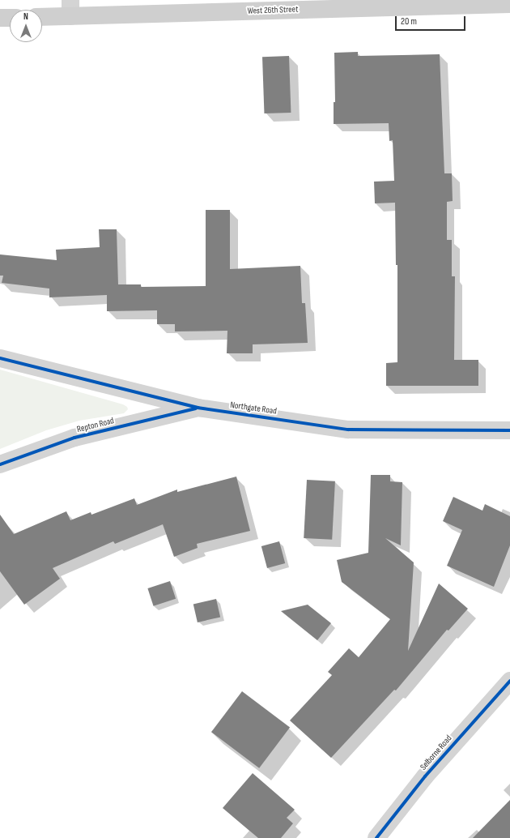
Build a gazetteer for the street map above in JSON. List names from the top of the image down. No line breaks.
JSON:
{"streets":{"main road":["West 26th Street"],"street":["Northgate Road","Repton Road","Selborne Road"]},"crossings":[["Northgate Road","Repton Road"]],"scale_bar":"20 m","north":"top"}
